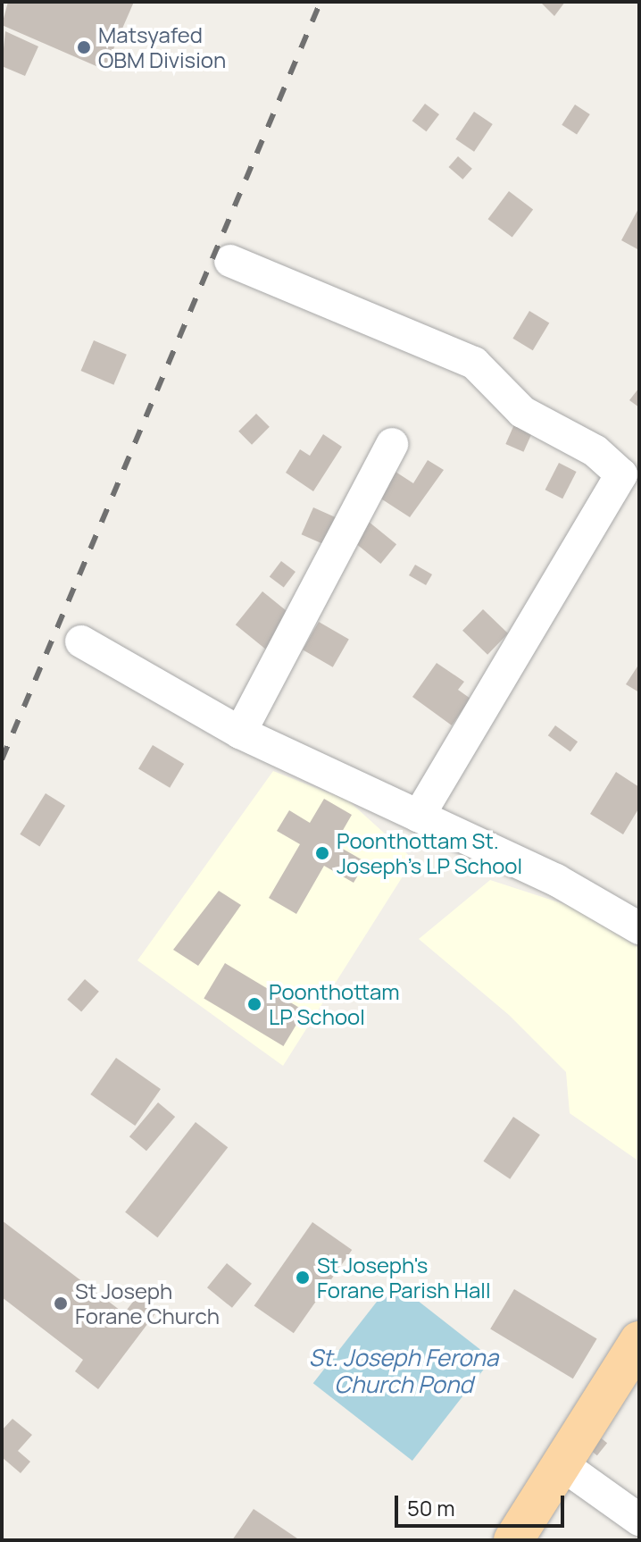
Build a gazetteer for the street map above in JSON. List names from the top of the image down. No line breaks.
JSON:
{"water":["St. Joseph Ferona Church Pond"],"places":["Matsyafed OBM Division","Poonthottam St. Joseph's LP School","Poonthottam LP School","St Joseph's Forane Parish Hall","St Joseph Forane Church"],"scale_bar":"50 m"}
